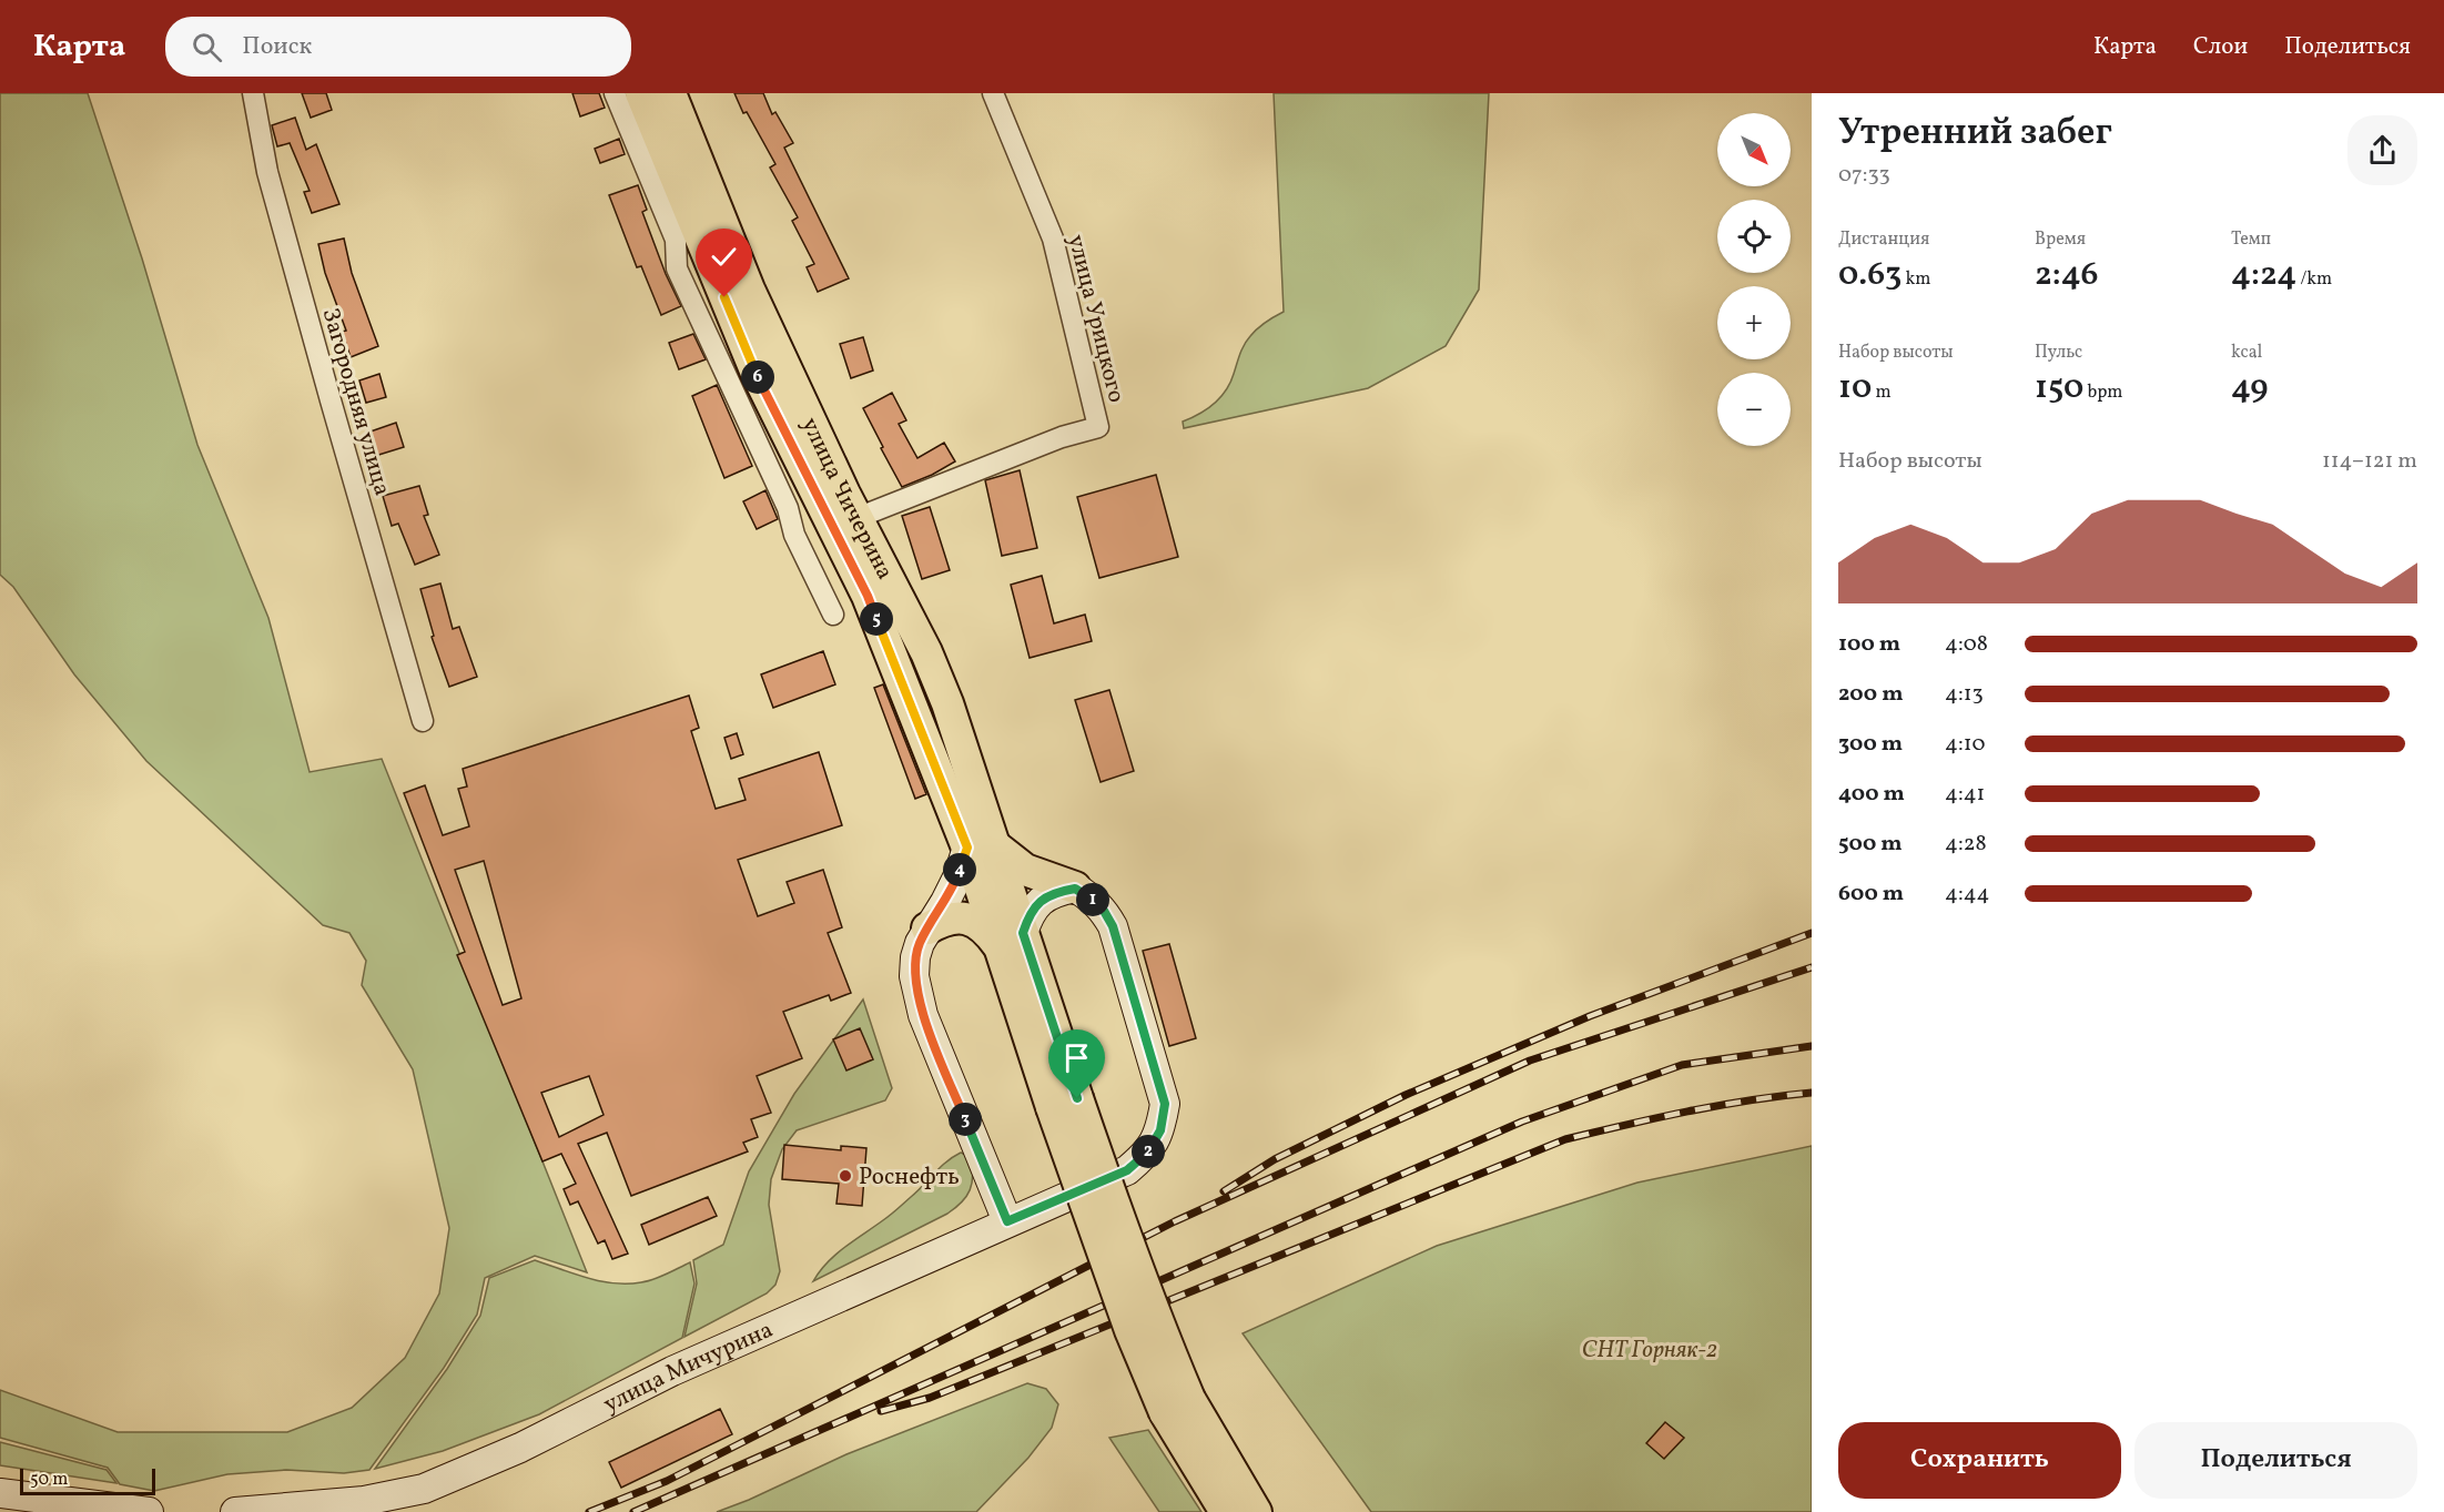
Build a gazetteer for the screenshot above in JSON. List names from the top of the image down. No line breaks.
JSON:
{"streets":{"main road":["улица Чичерина","улица Мичурина"],"street":["улица Урицкого","Загородняя улица"]},"crossings":[["улица Урицкого","улица Чичерина"]],"parks":["СНТ Горняк-2"],"places":["Роснефть"],"scale_bar":"50 m","north":"bottom right","page":{"header":"Карта","search":"Поиск","nav":["Карта","Слои","Поделиться"],"heading":["Утренний забег","07:33"],"map_buttons":["+","−"],"stats":[["Дистанция","0.63 km"],["Время","2:46"],["Темп","4:24 /km"],["Набор высоты","10 m"],["Пульс","150 bpm"],["kcal","49"]],"pins":["6","5","4","1","3","2"],"chart":["Набор высоты","114–121 m"],"list":[{"name":"100 m","note":"4:08"},{"name":"200 m","note":"4:13"},{"name":"300 m","note":"4:10"},{"name":"400 m","note":"4:41"},{"name":"500 m","note":"4:28"},{"name":"600 m","note":"4:44"}],"buttons":["Сохранить","Поделиться"],"scale":"50 m"}}
